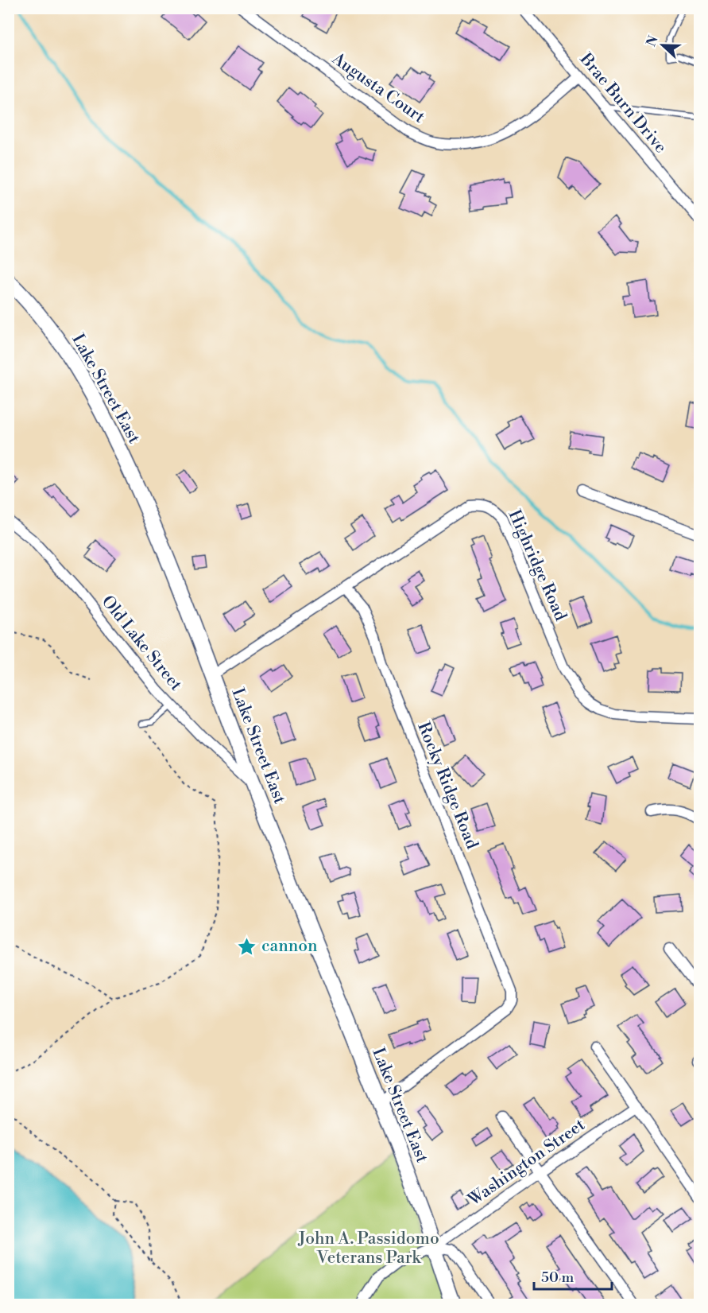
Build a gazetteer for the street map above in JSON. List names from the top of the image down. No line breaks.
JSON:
{"streets":{"main road":["Lake Street East"],"street":["Augusta Court","Brae Burn Drive","Highridge Road","Old Lake Street","Rocky Ridge Road","Washington Street"]},"crossings":[["Augusta Court","Brae Burn Drive"],["Lake Street East","Highridge Road"],["Lake Street East","Old Lake Street"],["Lake Street East","Rocky Ridge Road"],["Lake Street East","Washington Street"],["Highridge Road","Rocky Ridge Road"]],"parks":["John A. Passidomo Veterans Park"],"places":{"place":["cannon"]},"scale_bar":"50 m","north":"left"}
